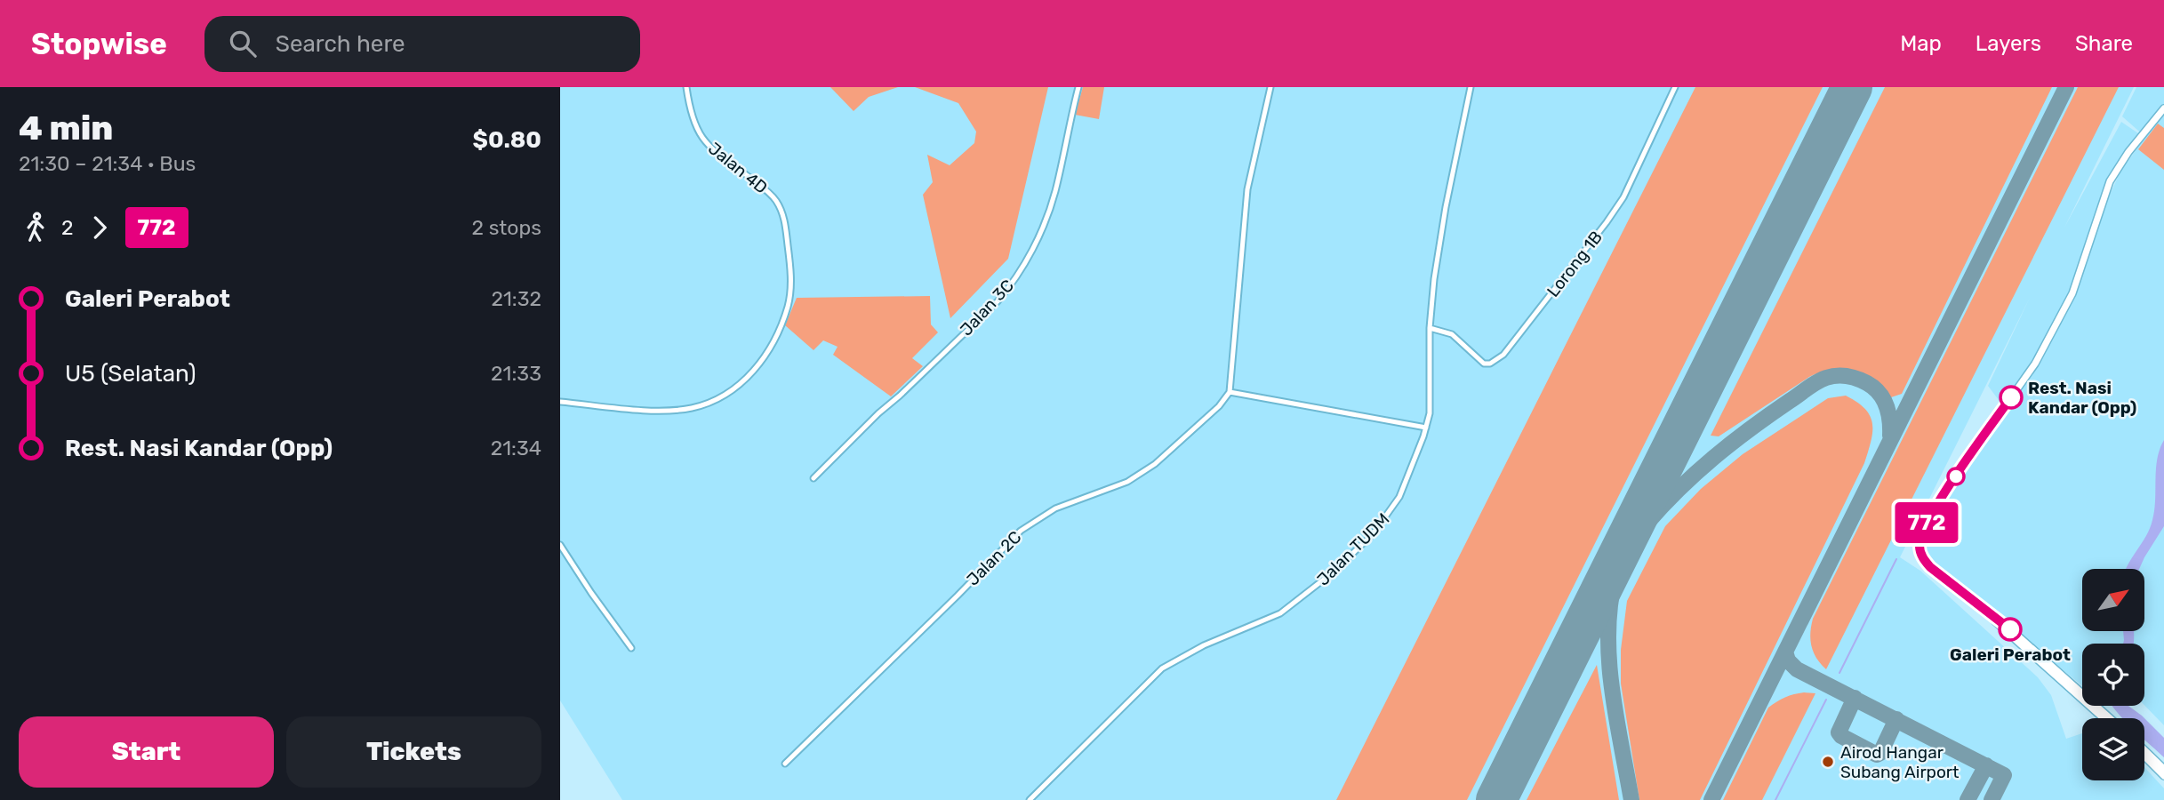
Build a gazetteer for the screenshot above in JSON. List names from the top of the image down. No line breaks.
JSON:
{"streets":{"street":["Jalan 4D","Lorong 1B","Jalan 3C","Jalan TUDM","Jalan 2C"]},"crossings":[["Lorong 1B","Jalan TUDM"]],"places":["Rest. Nasi Kandar (Opp)","Galeri Perabot","Airod Hangar Subang Airport"],"lines":["bus line 772"],"north":"top right","page":{"header":"Stopwise","search":"Search here","nav":["Map","Layers","Share"],"heading":["4 min","21:30 – 21:34 · Bus","$0.80"],"on_map":"772","legs":["2","772","2 stops"],"list":[{"name":"Galeri Perabot","value":"21:32"},{"name":"U5 (Selatan)","value":"21:33"},{"name":"Rest. Nasi Kandar (Opp)","value":"21:34"}],"buttons":["Start","Tickets"]}}
